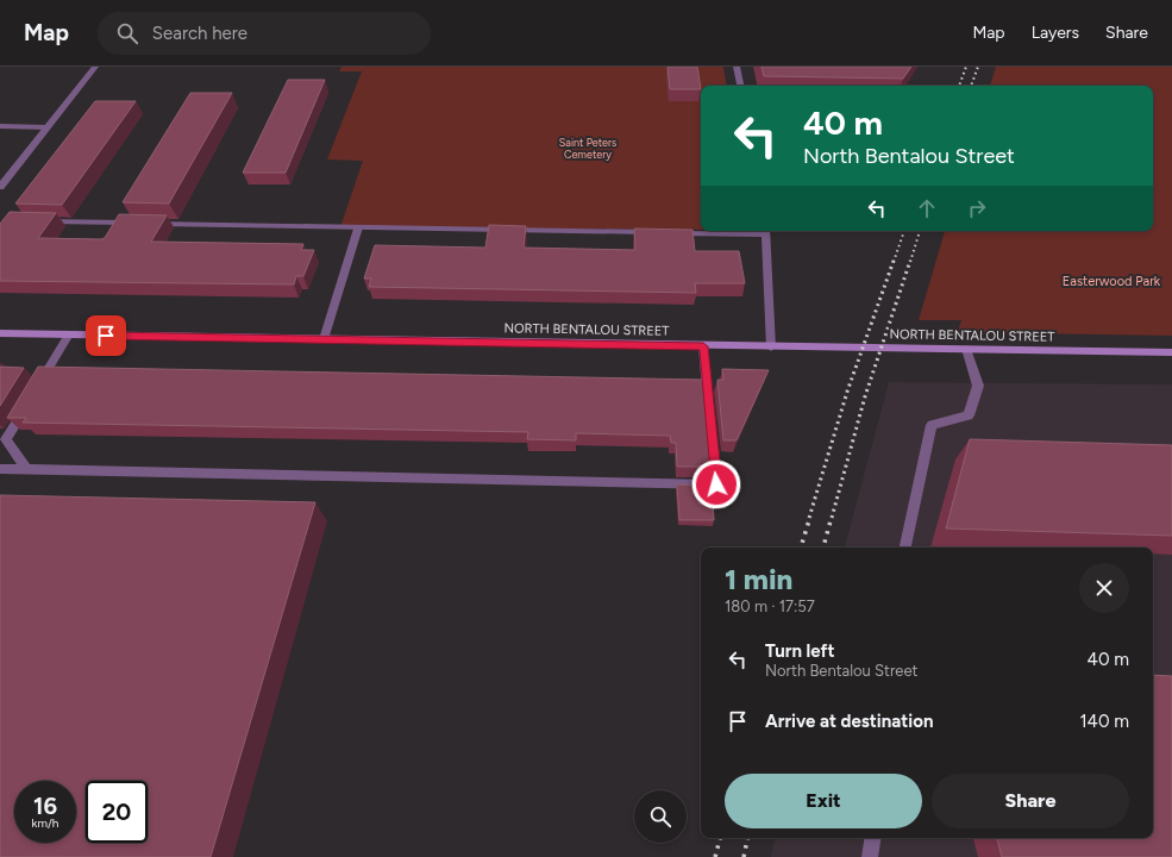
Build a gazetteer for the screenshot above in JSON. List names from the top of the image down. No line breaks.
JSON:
{"streets":{"street":["NORTH BENTALOU STREET"]},"parks":["Saint Peters Cemetery","Easterwood Park"],"page":{"header":"Map","search":"Search here","nav":["Map","Layers","Share"],"turn":["40 m","North Bentalou Street"],"heading":["1 min","180 m · 17:57"],"list":[{"name":"Turn left","note":"North Bentalou Street","value":"40 m"},{"name":"Arrive at destination","value":"140 m"}],"buttons":["Exit","Share"],"speed":"16 km/h","limit":"20"}}
